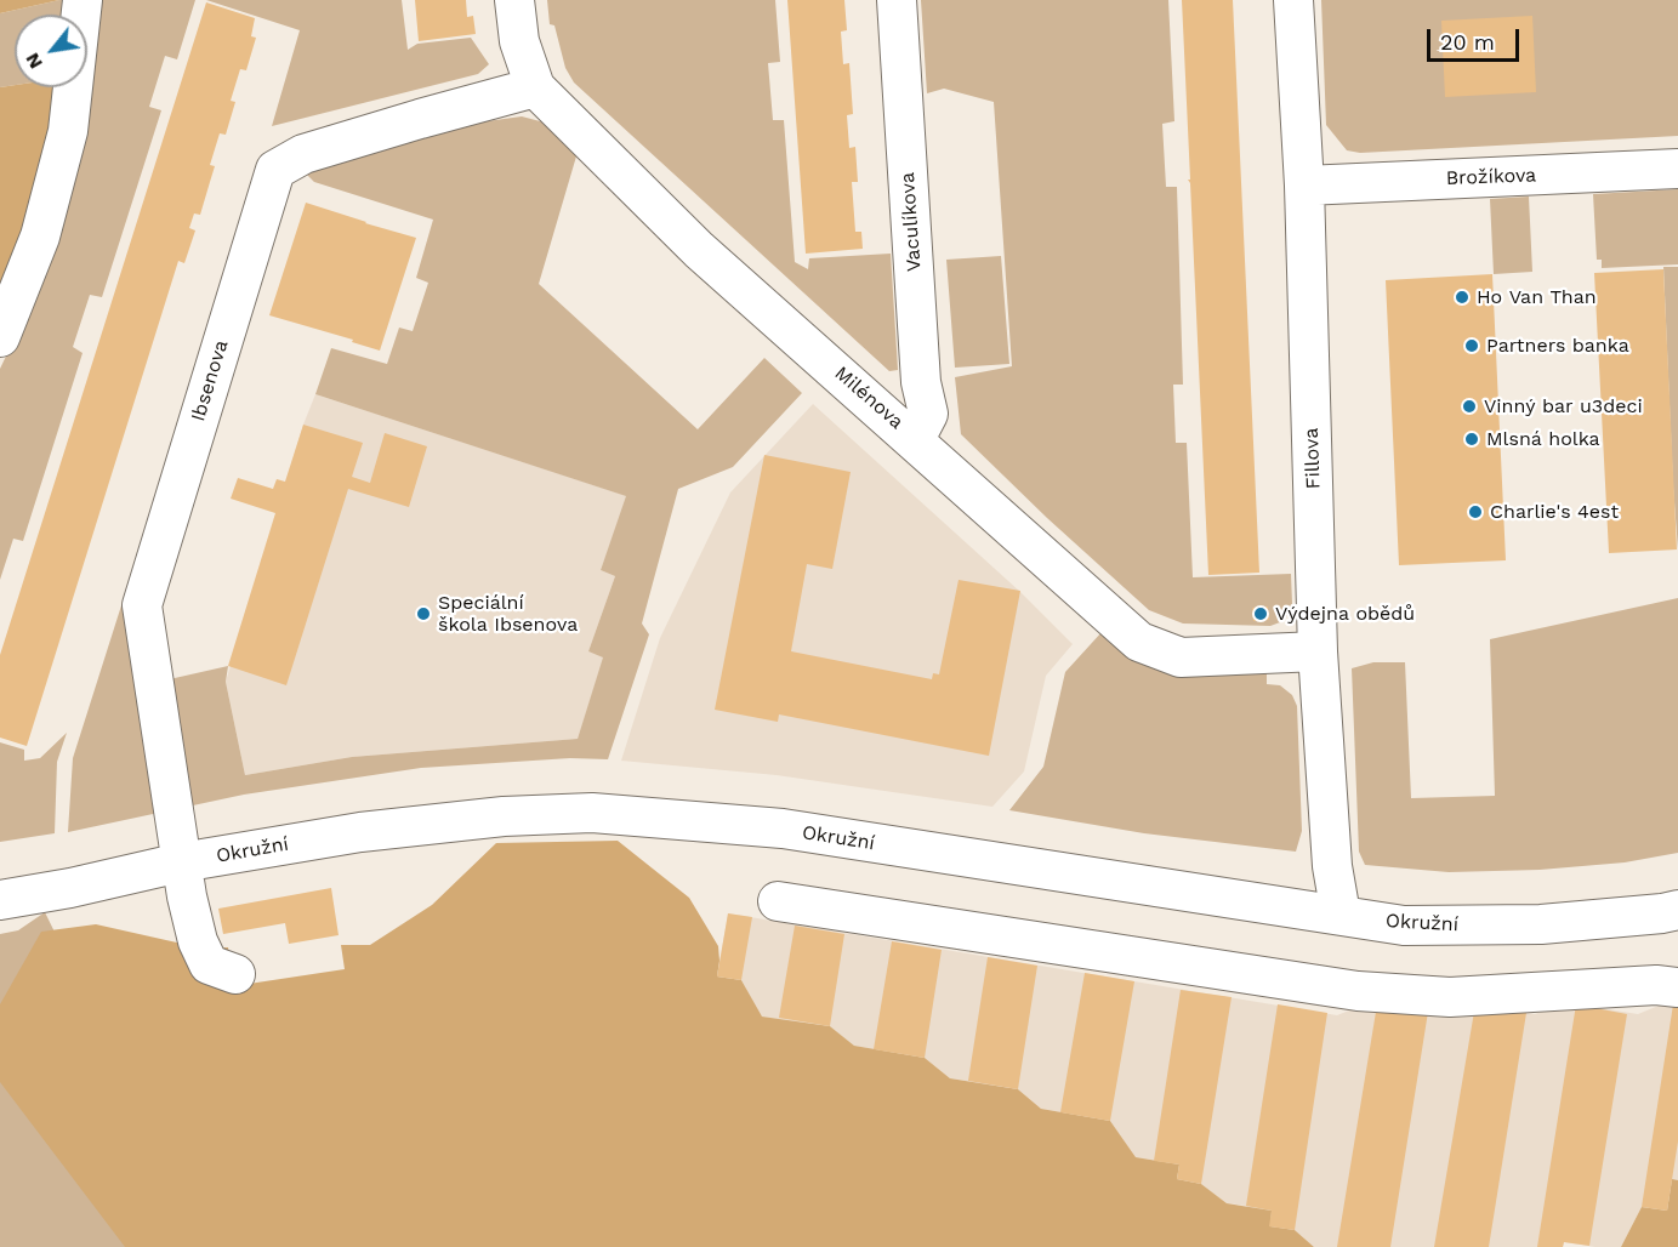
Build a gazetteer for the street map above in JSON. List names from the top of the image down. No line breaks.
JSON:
{"streets":{"street":["Brožíkova","Vaculíkova","Ibsenova","Milénova","Fillova","Okružní"]},"crossings":[["Brožíkova","Fillova"],["Vaculíkova","Milénova"],["Ibsenova","Milénova"],["Ibsenova","Okružní"],["Milénova","Fillova"],["Fillova","Okružní"]],"places":["Ho Van Than","Partners banka","Vinný bar u3deci","Mlsná holka","Charlie's 4est","Speciální škola Ibsenova","Výdejna obědů"],"scale_bar":"20 m","north":"bottom left"}
